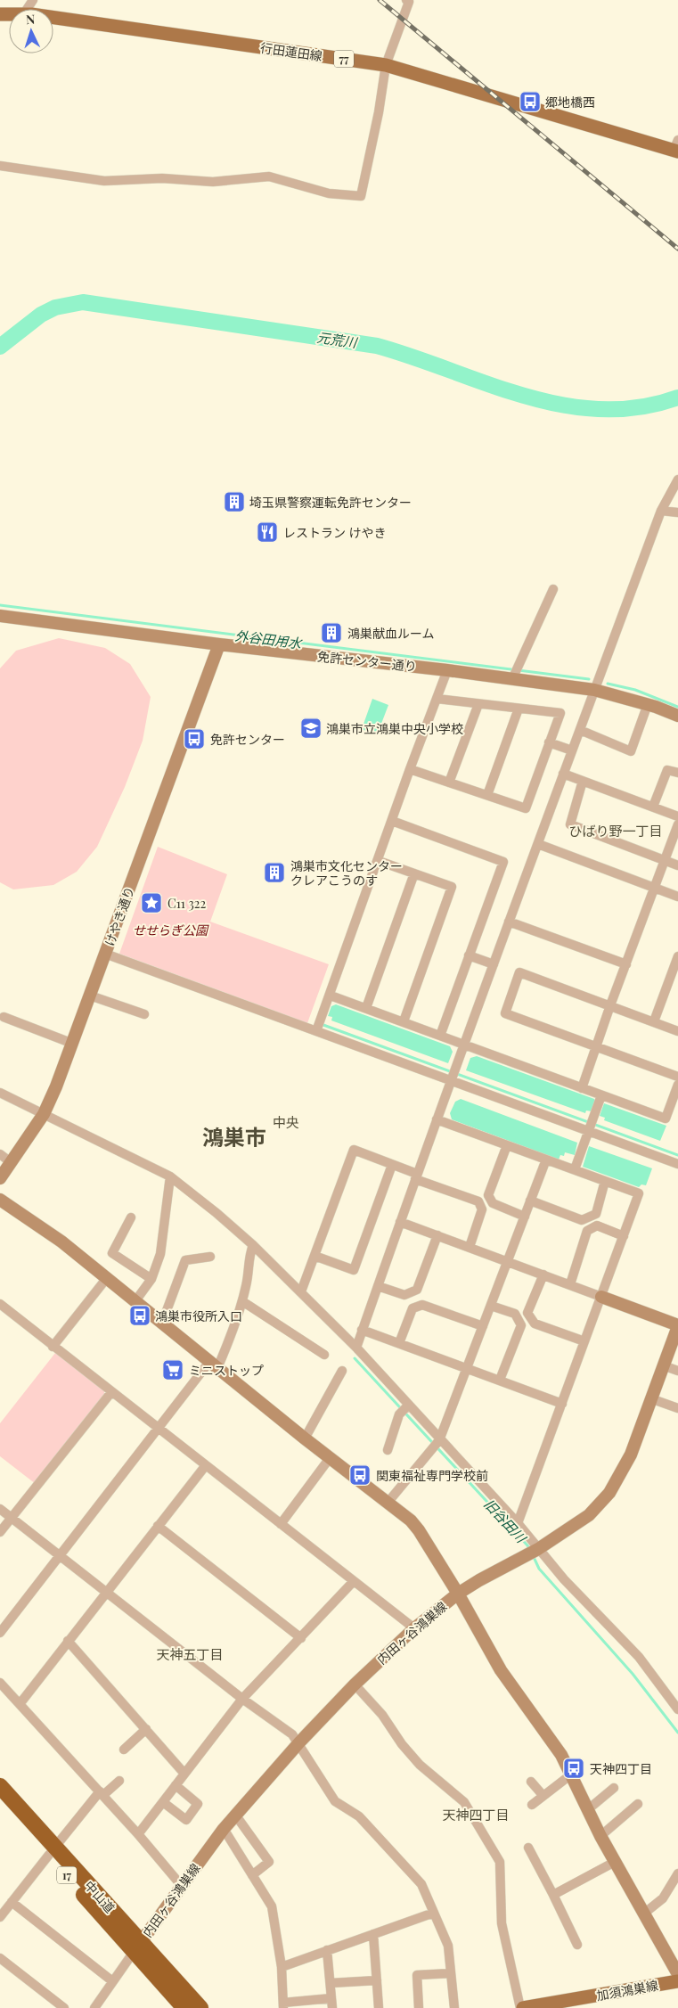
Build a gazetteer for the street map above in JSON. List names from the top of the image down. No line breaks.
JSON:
{"streets":{"highway":["17","中山道"],"main road":["行田蓮田線","77","加須鴻巣線"],"street":["免許センター通り","けやき通り","内田ヶ谷鴻巣線"]},"crossings":[["免許センター通り","けやき通り"],["内田ヶ谷鴻巣線","中山道"]],"districts":["ひばり野一丁目","中央","鴻巣市","天神五丁目","天神四丁目"],"water":["元荒川","外谷田用水","旧谷田川"],"parks":["せせらぎ公園"],"places":{"bus stop":["郷地橋西","免許センター","鴻巣市役所入口","関東福祉専門学校前","天神四丁目"],"building":["埼玉県警察運転免許センター","鴻巣献血ルーム","鴻巣市文化センター クレアこうのす"],"restaurant":["レストラン けやき"],"school or university":["鴻巣市立鴻巣中央小学校"],"place":["C11 322"],"supermarket":["ミニストップ"]},"north":"top"}
